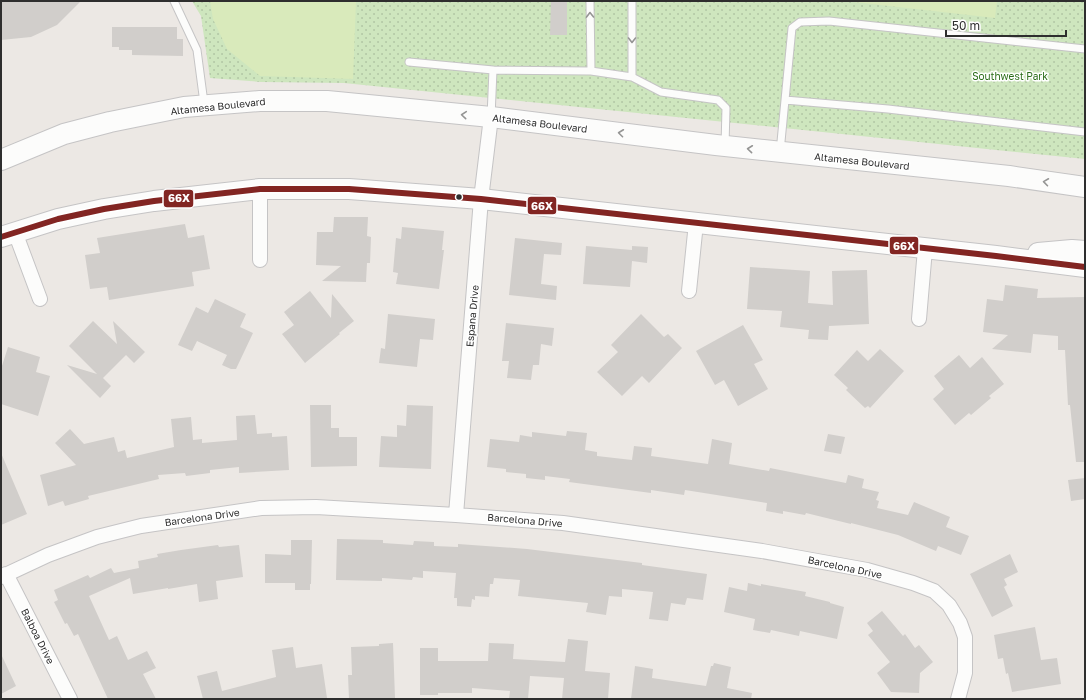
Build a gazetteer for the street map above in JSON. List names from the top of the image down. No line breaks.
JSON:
{"streets":{"main road":["Altamesa Boulevard"],"street":["Espana Drive","Barcelona Drive","Balboa Drive"]},"crossings":[["Altamesa Boulevard","Espana Drive"],["Espana Drive","Barcelona Drive"],["Barcelona Drive","Balboa Drive"]],"parks":["Southwest Park"],"lines":["transit line 66X"],"scale_bar":"50 m"}
